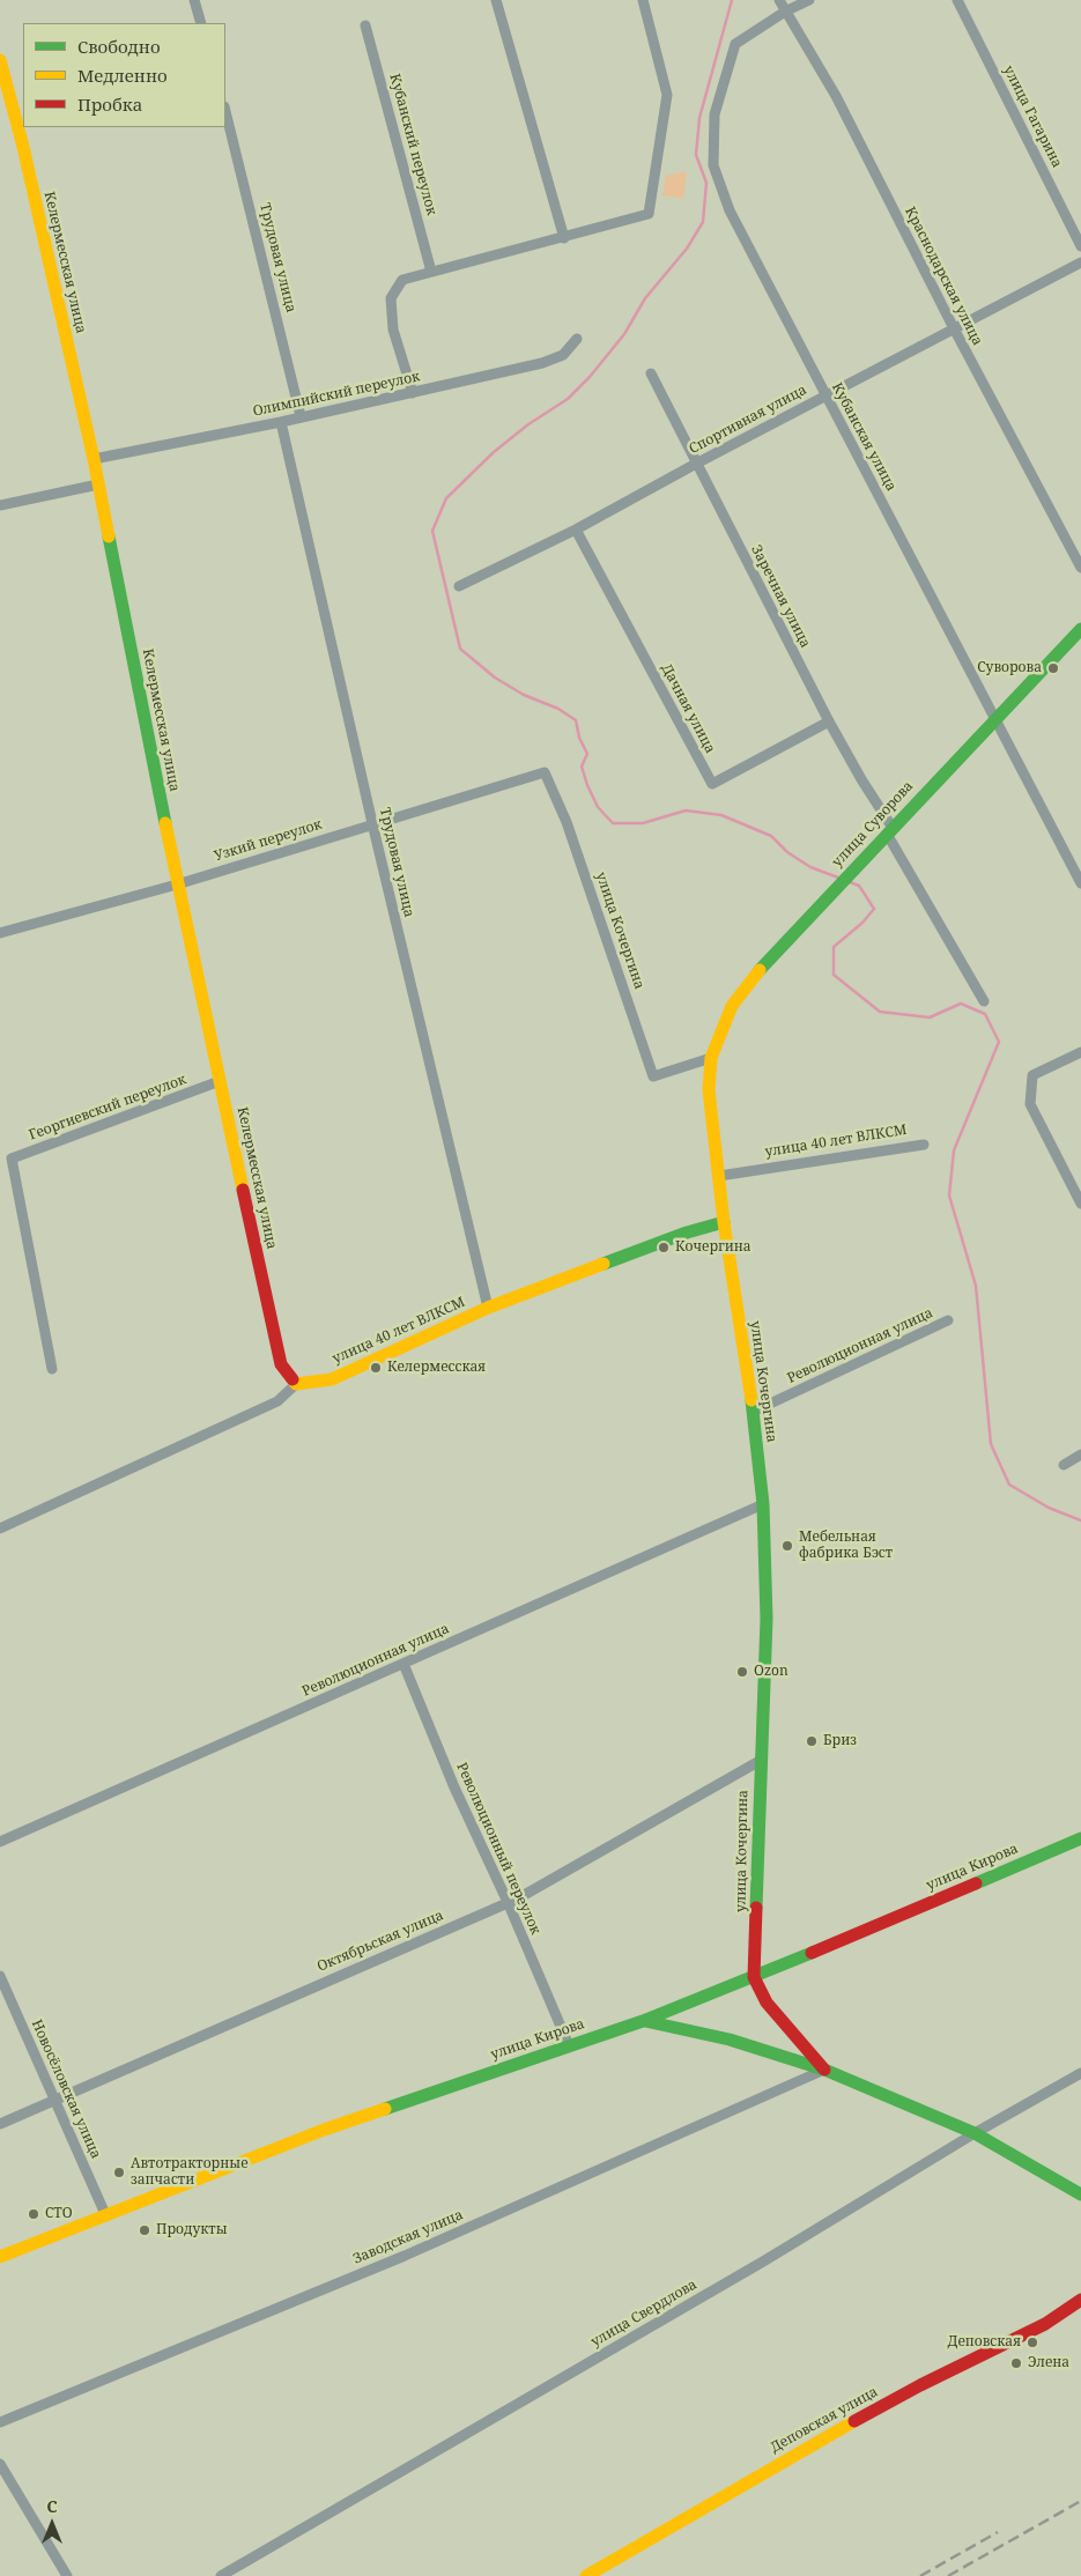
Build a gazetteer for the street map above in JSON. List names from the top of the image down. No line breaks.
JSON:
{"streets":{"street":["улица Гагарина","Кубанский переулок","Трудовая улица","Келермесская улица","Краснодарская улица","Олимпийский переулок","Спортивная улица","Кубанская улица","Заречная улица","Дачная улица","улица Суворова","Узкий переулок","улица Кочергина","Георгиевский переулок","улица 40 лет ВЛКСМ","Революционная улица","Революционный переулок","улица Кирова","Октябрьская улица","Новосёловская улица","Заводская улица","улица Свердлова","Деповская улица"]},"crossings":[["Трудовая улица","Олимпийский переулок"],["Трудовая улица","Узкий переулок"],["Трудовая улица","улица 40 лет ВЛКСМ"],["Келермесская улица","Олимпийский переулок"],["Келермесская улица","Узкий переулок"],["Келермесская улица","Георгиевский переулок"],["Келермесская улица","улица 40 лет ВЛКСМ"],["Краснодарская улица","Спортивная улица"],["Краснодарская улица","Кубанская улица"],["Спортивная улица","Кубанская улица"],["Спортивная улица","Заречная улица"],["Спортивная улица","Дачная улица"],["Кубанская улица","улица Суворова"],["Заречная улица","Дачная улица"],["Заречная улица","улица Суворова"],["улица Суворова","улица Кочергина"],["Узкий переулок","улица Кочергина"],["улица Кочергина","улица 40 лет ВЛКСМ"],["улица Кочергина","Революционная улица"],["улица Кочергина","улица Кирова"],["улица Кочергина","Октябрьская улица"],["Революционная улица","Революционный переулок"],["Революционный переулок","улица Кирова"],["Революционный переулок","Октябрьская улица"],["улица Кирова","Новосёловская улица"],["Октябрьская улица","Новосёловская улица"]],"places":["Суворова","Кочергина","Келермесская","Мебельная фабрика Бэст","Ozon","Бриз","Автотракторные запчасти","СТО","Продукты","Деповская","Элена"],"legend":["Свободно","Медленно","Пробка"],"north":"top"}
